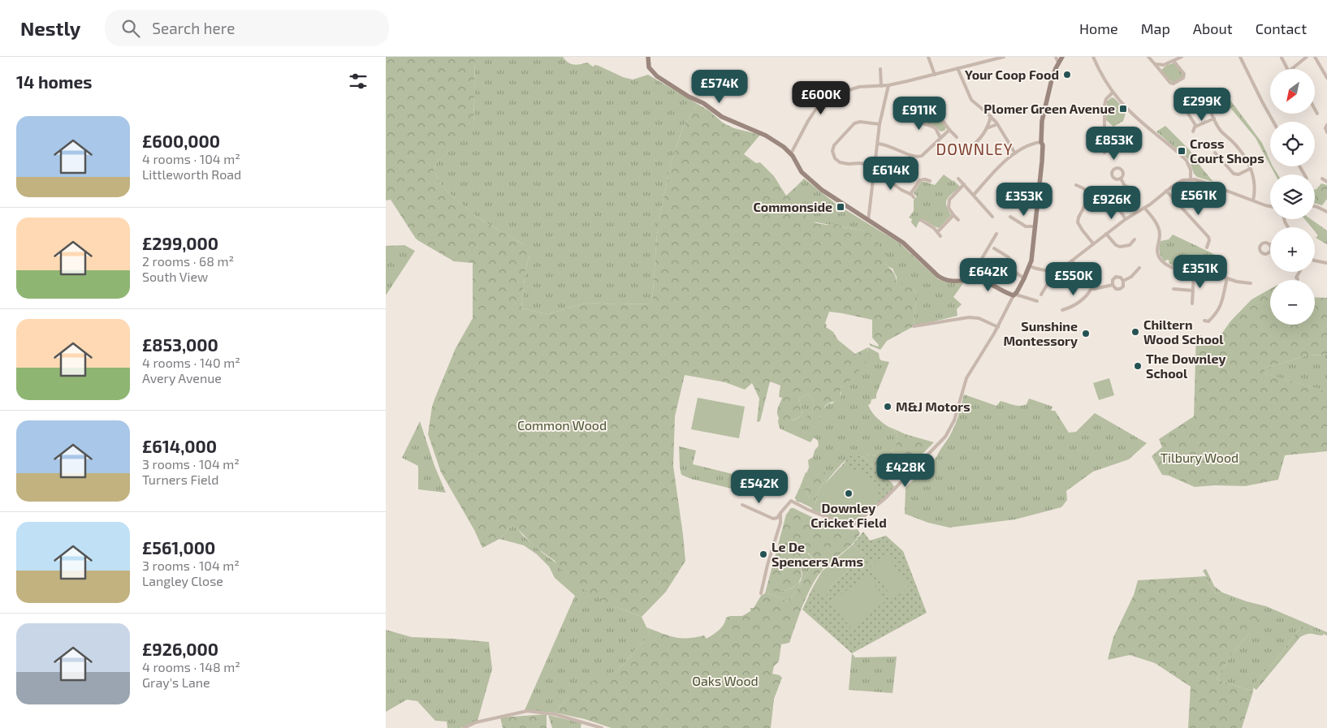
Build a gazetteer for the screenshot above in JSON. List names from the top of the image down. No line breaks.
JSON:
{"districts":["DOWNLEY"],"parks":["Common Wood","Tilbury Wood","Oaks Wood"],"places":{"other":["Your Coop Food","Chiltern Wood School","Sunshine Montessory","The Downley School","M&J Motors","Downley Cricket Field","Le De Spencers Arms"],"transit":["Plomer Green Avenue","Cross Court Shops","Commonside"]},"north":"bottom left","page":{"header":"Nestly","search":"Search here","nav":["Home","Map","About","Contact"],"heading":"14 homes","map_buttons":["+","−"],"price":["£574K","£600K","£299K","£911K","£853K","£614K","£561K","£353K","£926K","£351K","£642K","£550K","£428K","£542K"],"list":[{"name":"£600,000","note":"4 rooms · 104 m² · Littleworth Road"},{"name":"£299,000","note":"2 rooms · 68 m² · South View"},{"name":"£853,000","note":"4 rooms · 140 m² · Avery Avenue"},{"name":"£614,000","note":"3 rooms · 104 m² · Turners Field"},{"name":"£561,000","note":"3 rooms · 104 m² · Langley Close"},{"name":"£926,000","note":"4 rooms · 148 m² · Gray's Lane"}]}}
